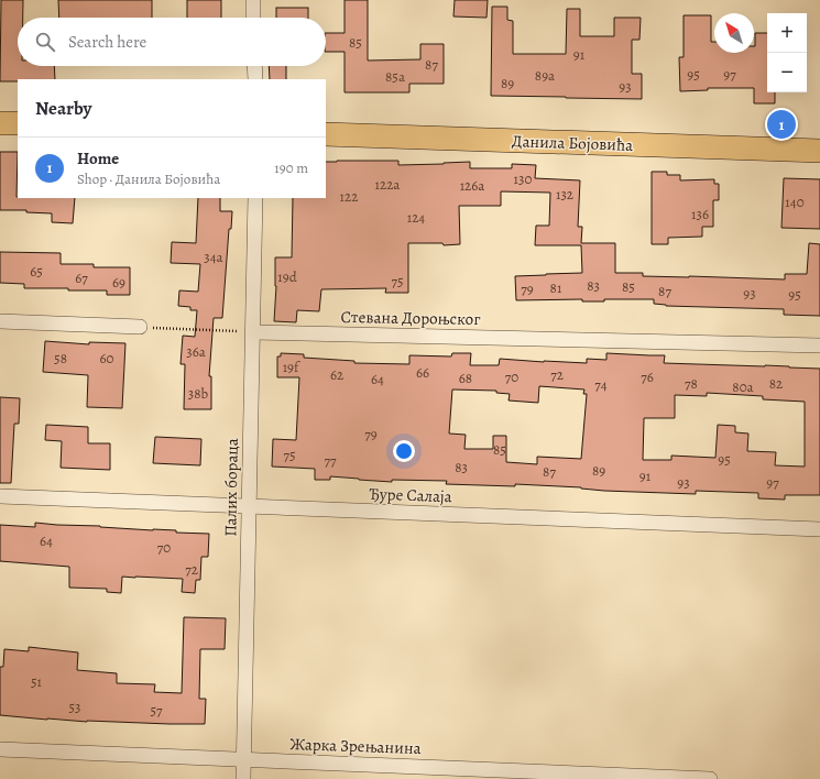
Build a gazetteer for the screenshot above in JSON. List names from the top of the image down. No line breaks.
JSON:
{"streets":{"main road":["Данила Бојовића"],"street":["Стевана Дороњског","Палих бораца","Ђуре Салаја","Жарка Зрењанина"]},"crossings":[["Стевана Дороњског","Палих бораца"],["Палих бораца","Ђуре Салаја"],["Палих бораца","Жарка Зрењанина"]],"house_numbers":["85","91","87","95","97","89a","85a","89","93","130","122a","126a","132","122","140","136","124","34a","65","19d","67","75","69","83","85","81","79","87","93","95","36a","58","60","19f","66","62","72","70","76","68","64","78","82","74","80a","38b","79","85","75","95","77","83","89","87","91","93","97","64","70","72","51","53","57"],"north":"top left","page":{"map_buttons":["+","−"],"search":"Search here","heading":"Nearby","pins":"1","list":[{"mark":"1","name":"Home","note":"Shop · Данила Бојовића","value":"190 m"}]}}
